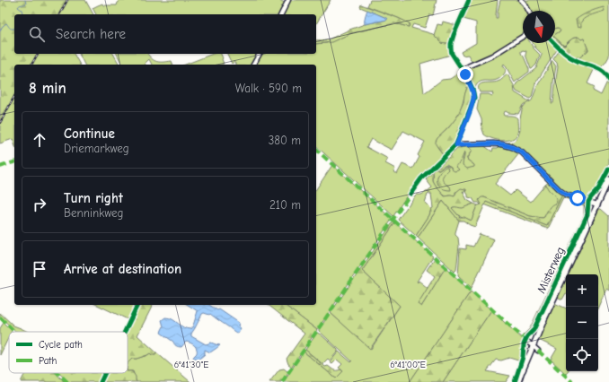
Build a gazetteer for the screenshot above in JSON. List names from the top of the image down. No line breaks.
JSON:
{"streets":{"main road":["Misterweg"]},"legend":["Cycle path","Path"],"north":"bottom","page":{"search":"Search here","heading":["8 min","Walk · 590 m"],"list":[["Continue","Driemarkweg","380 m"],["Turn right","Benninkweg","210 m"],"Arrive at destination"],"map_buttons":["+","−"]},"coordinates":["6°41'30\"E","6°41'00\"E"]}
